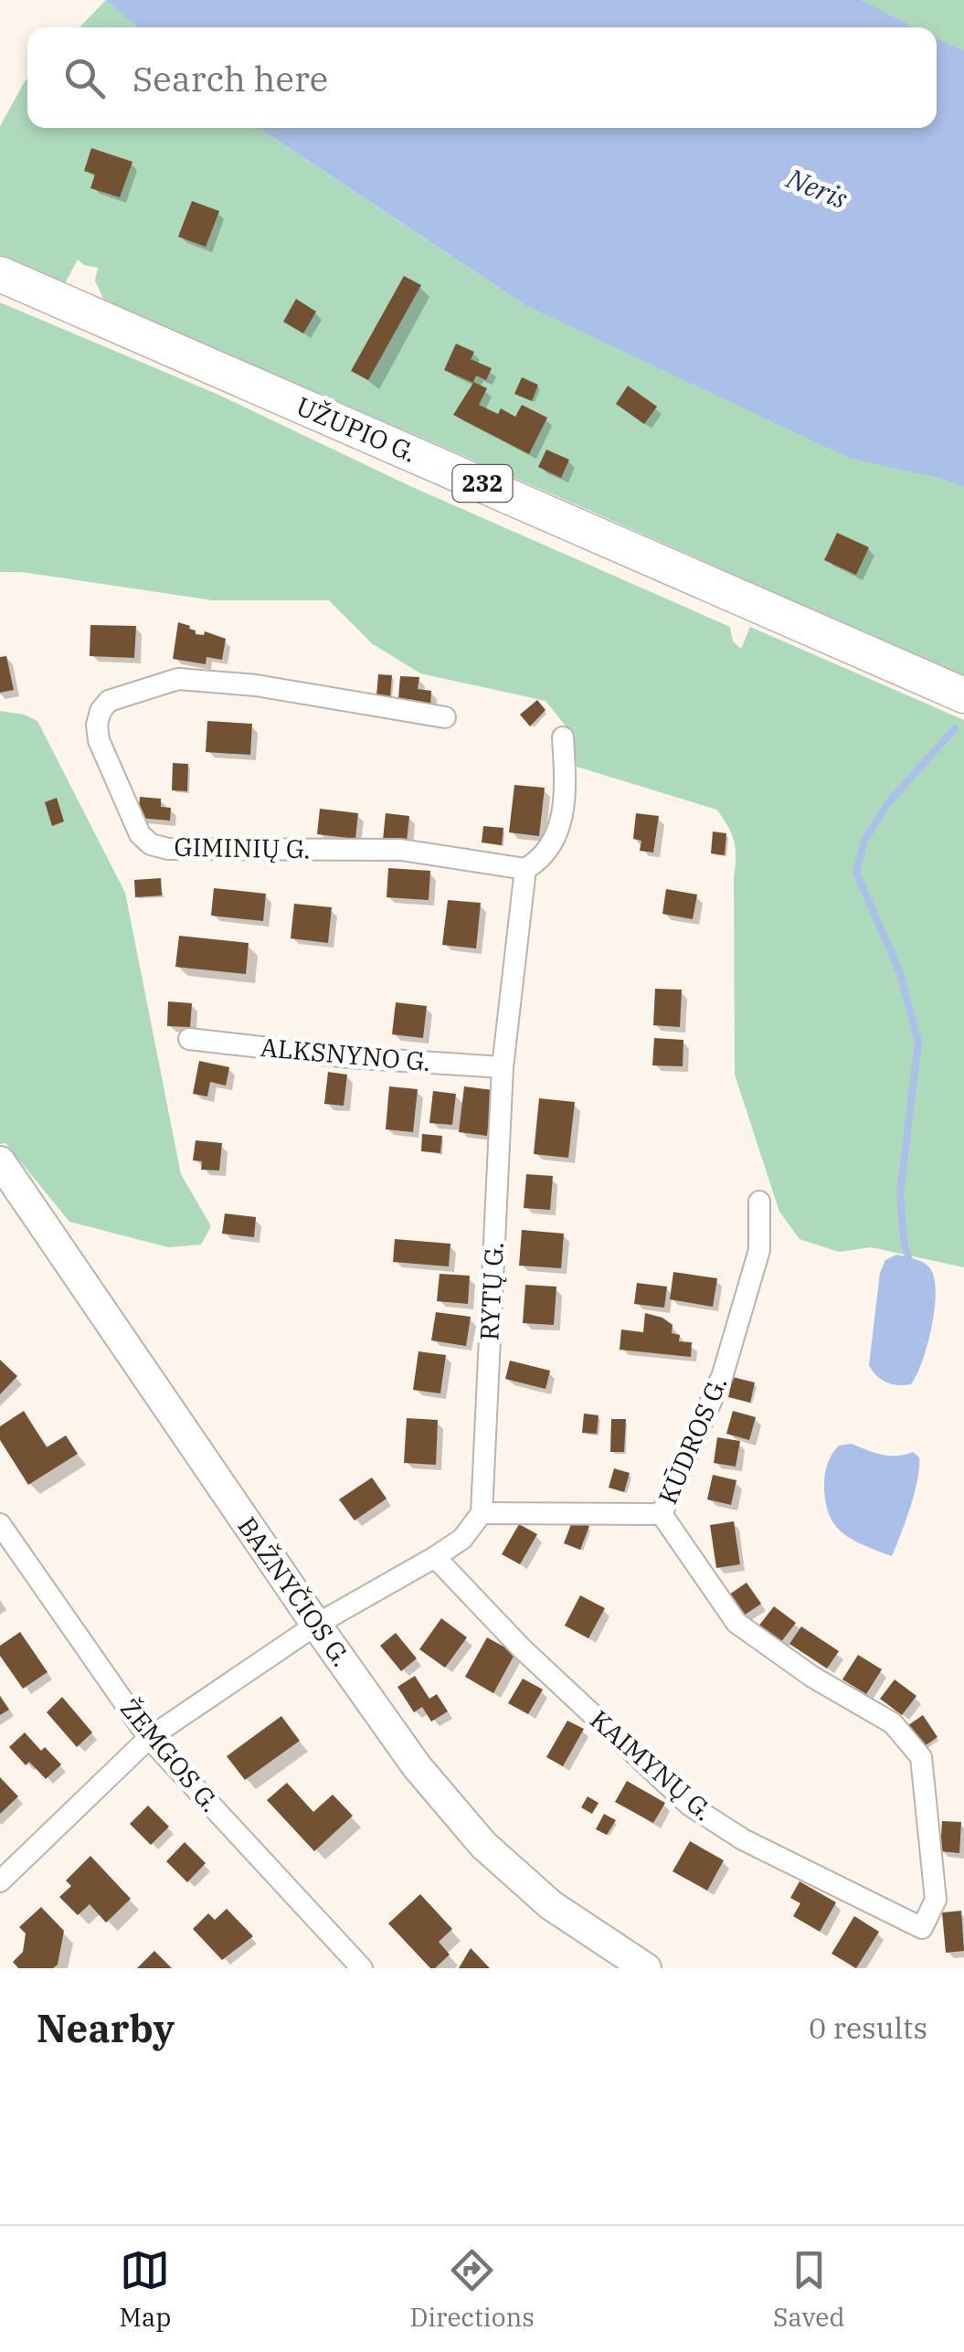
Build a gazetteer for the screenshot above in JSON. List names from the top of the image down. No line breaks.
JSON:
{"streets":{"main road":["UŽUPIO G.","232","BAŽNYČIOS G."],"street":["GIMINIŲ G.","ALKSNYNO G.","RYTŲ G.","KŪDROS G.","ŽEMGOS G.","KAIMYNŲ G."]},"crossings":[["GIMINIŲ G.","RYTŲ G."],["ALKSNYNO G.","RYTŲ G."],["KŪDROS G.","KAIMYNŲ G."]],"water":["Neris"],"page":{"search":"Search here","heading":["Nearby","0 results"],"nav":["Map","Directions","Saved"]}}
